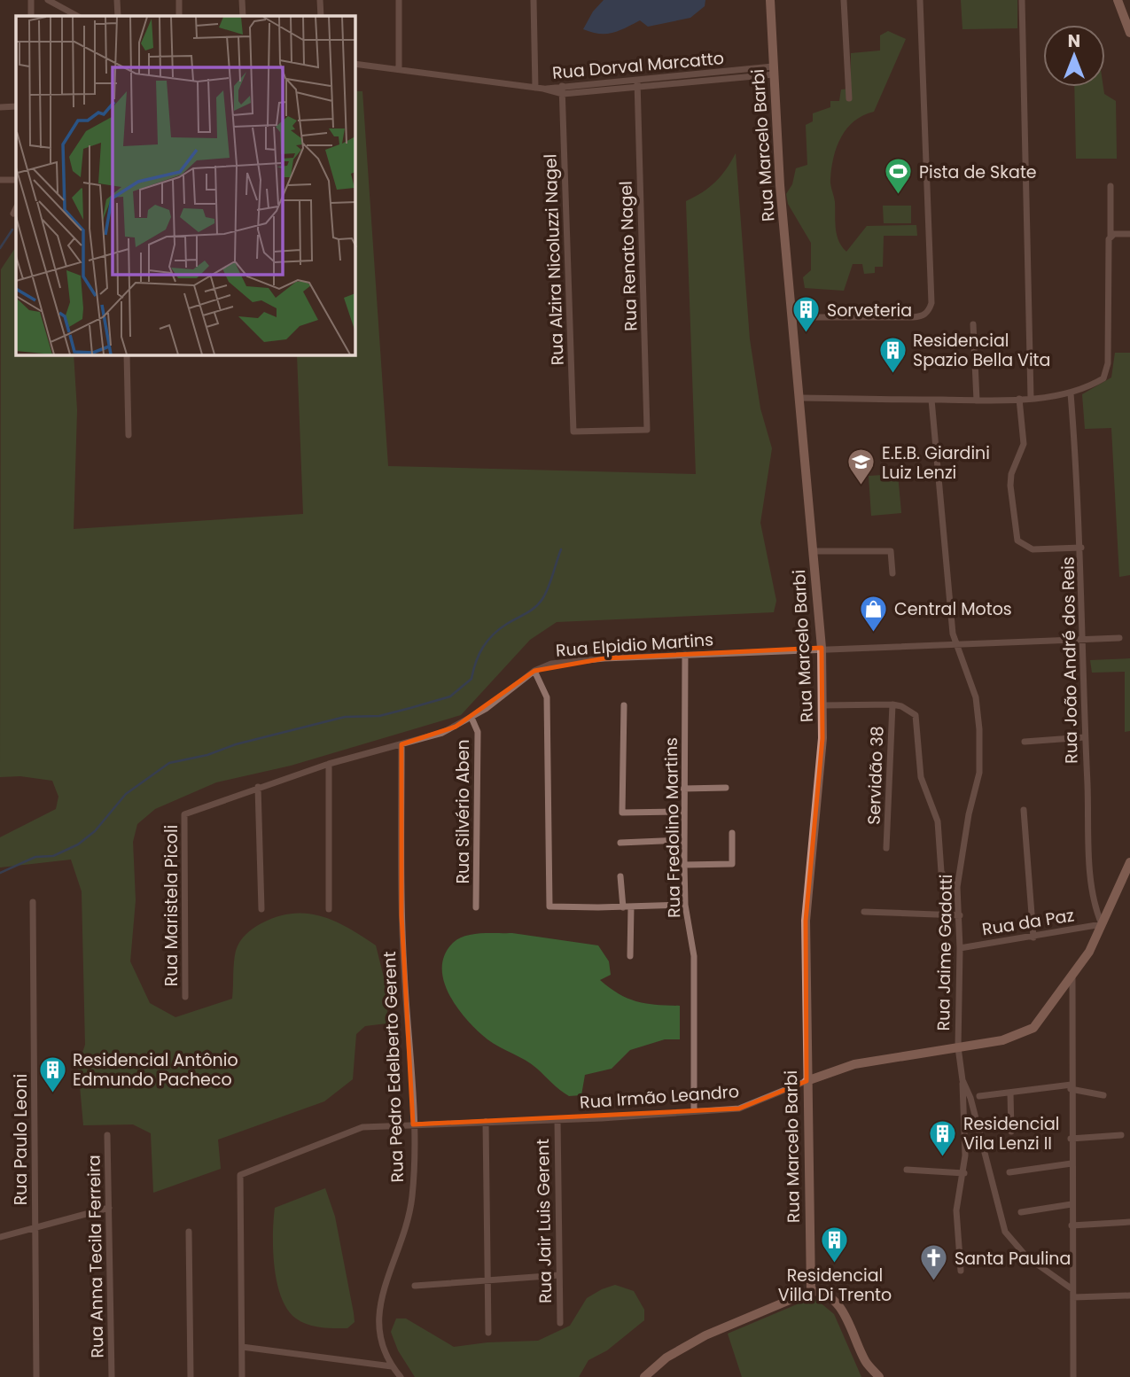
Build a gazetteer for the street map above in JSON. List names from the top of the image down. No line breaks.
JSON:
{"streets":{"street":["Rua Dorval Marcatto","Rua Marcelo Barbi","Rua Renato Nagel","Rua Alzira Nicoluzzi Nagel","Rua Elpidio Martins","Rua João André dos Reis","Servidão 38","Rua Silvério Aben","Rua Fredolino Martins","Rua Maristela Picoli","Rua da Paz","Rua Jaime Gadotti","Rua Pedro Edelberto Gerent","Rua Irmão Leandro","Rua Paulo Leoni","Rua Jair Luis Gerent","Rua Anna Tecila Ferreira"]},"crossings":[["Rua Dorval Marcatto","Rua Marcelo Barbi"],["Rua Dorval Marcatto","Rua Renato Nagel"],["Rua Dorval Marcatto","Rua Alzira Nicoluzzi Nagel"],["Rua Marcelo Barbi","Rua Elpidio Martins"],["Rua Marcelo Barbi","Rua Irmão Leandro"],["Rua Renato Nagel","Rua Alzira Nicoluzzi Nagel"],["Rua Elpidio Martins","Rua João André dos Reis"],["Rua Elpidio Martins","Rua Silvério Aben"],["Rua Elpidio Martins","Rua Fredolino Martins"],["Rua Elpidio Martins","Rua Maristela Picoli"],["Rua Elpidio Martins","Rua Jaime Gadotti"],["Rua Elpidio Martins","Rua Pedro Edelberto Gerent"],["Rua João André dos Reis","Rua da Paz"],["Rua João André dos Reis","Rua Irmão Leandro"],["Rua Fredolino Martins","Rua Irmão Leandro"],["Rua da Paz","Rua Jaime Gadotti"],["Rua da Paz","Rua Irmão Leandro"],["Rua Jaime Gadotti","Rua Irmão Leandro"],["Rua Pedro Edelberto Gerent","Rua Irmão Leandro"],["Rua Irmão Leandro","Rua Jair Luis Gerent"]],"places":{"sports":["Pista de Skate"],"building":["Sorveteria","Residencial Spazio Bella Vita","Residencial Antônio Edmundo Pacheco","Residencial Vila Lenzi II","Residencial Villa Di Trento"],"school or university":["E.E.B. Giardini Luiz Lenzi"],"shop":["Central Motos"],"church":["Santa Paulina"]},"north":"top"}
